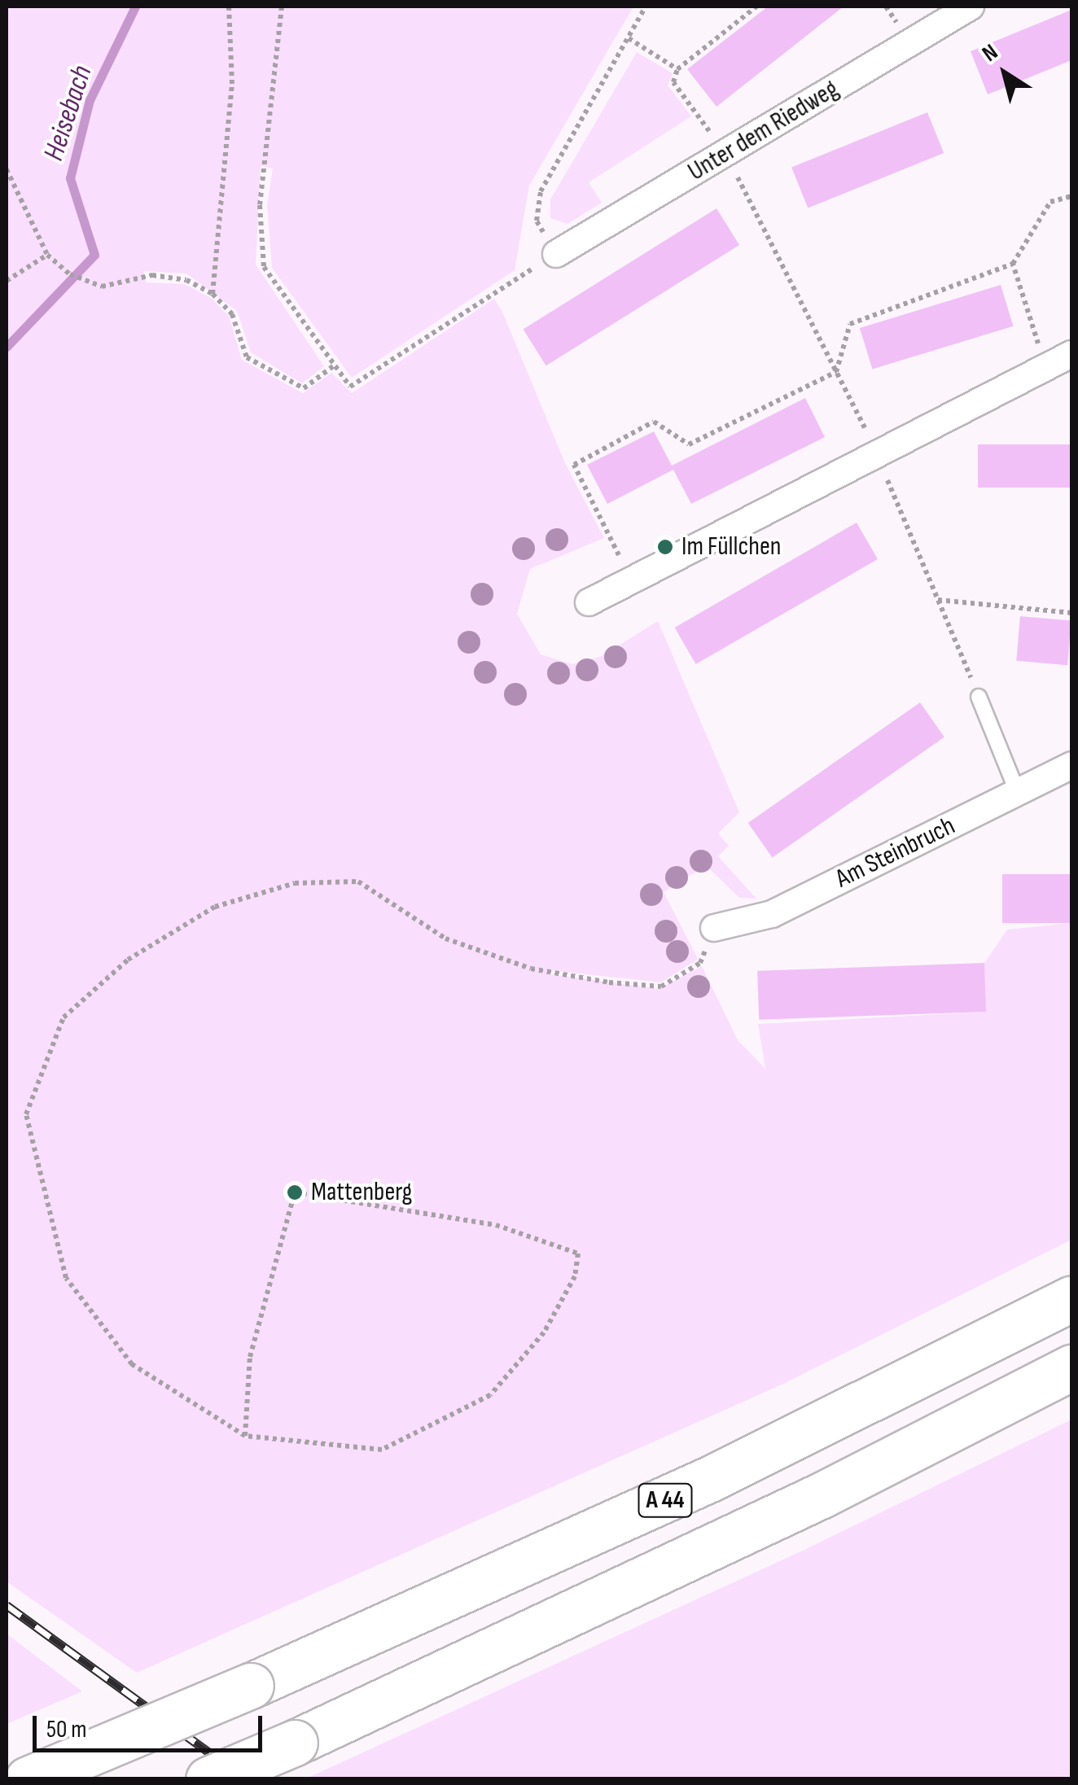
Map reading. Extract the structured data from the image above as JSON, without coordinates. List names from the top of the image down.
{
  "streets": {
    "highway": ["A 44"],
    "street": ["Unter dem Riedweg", "Am Steinbruch"]
  },
  "water": ["Heisebach"],
  "places": ["Im Füllchen", "Mattenberg"],
  "scale_bar": "50 m",
  "north": "top left"
}
